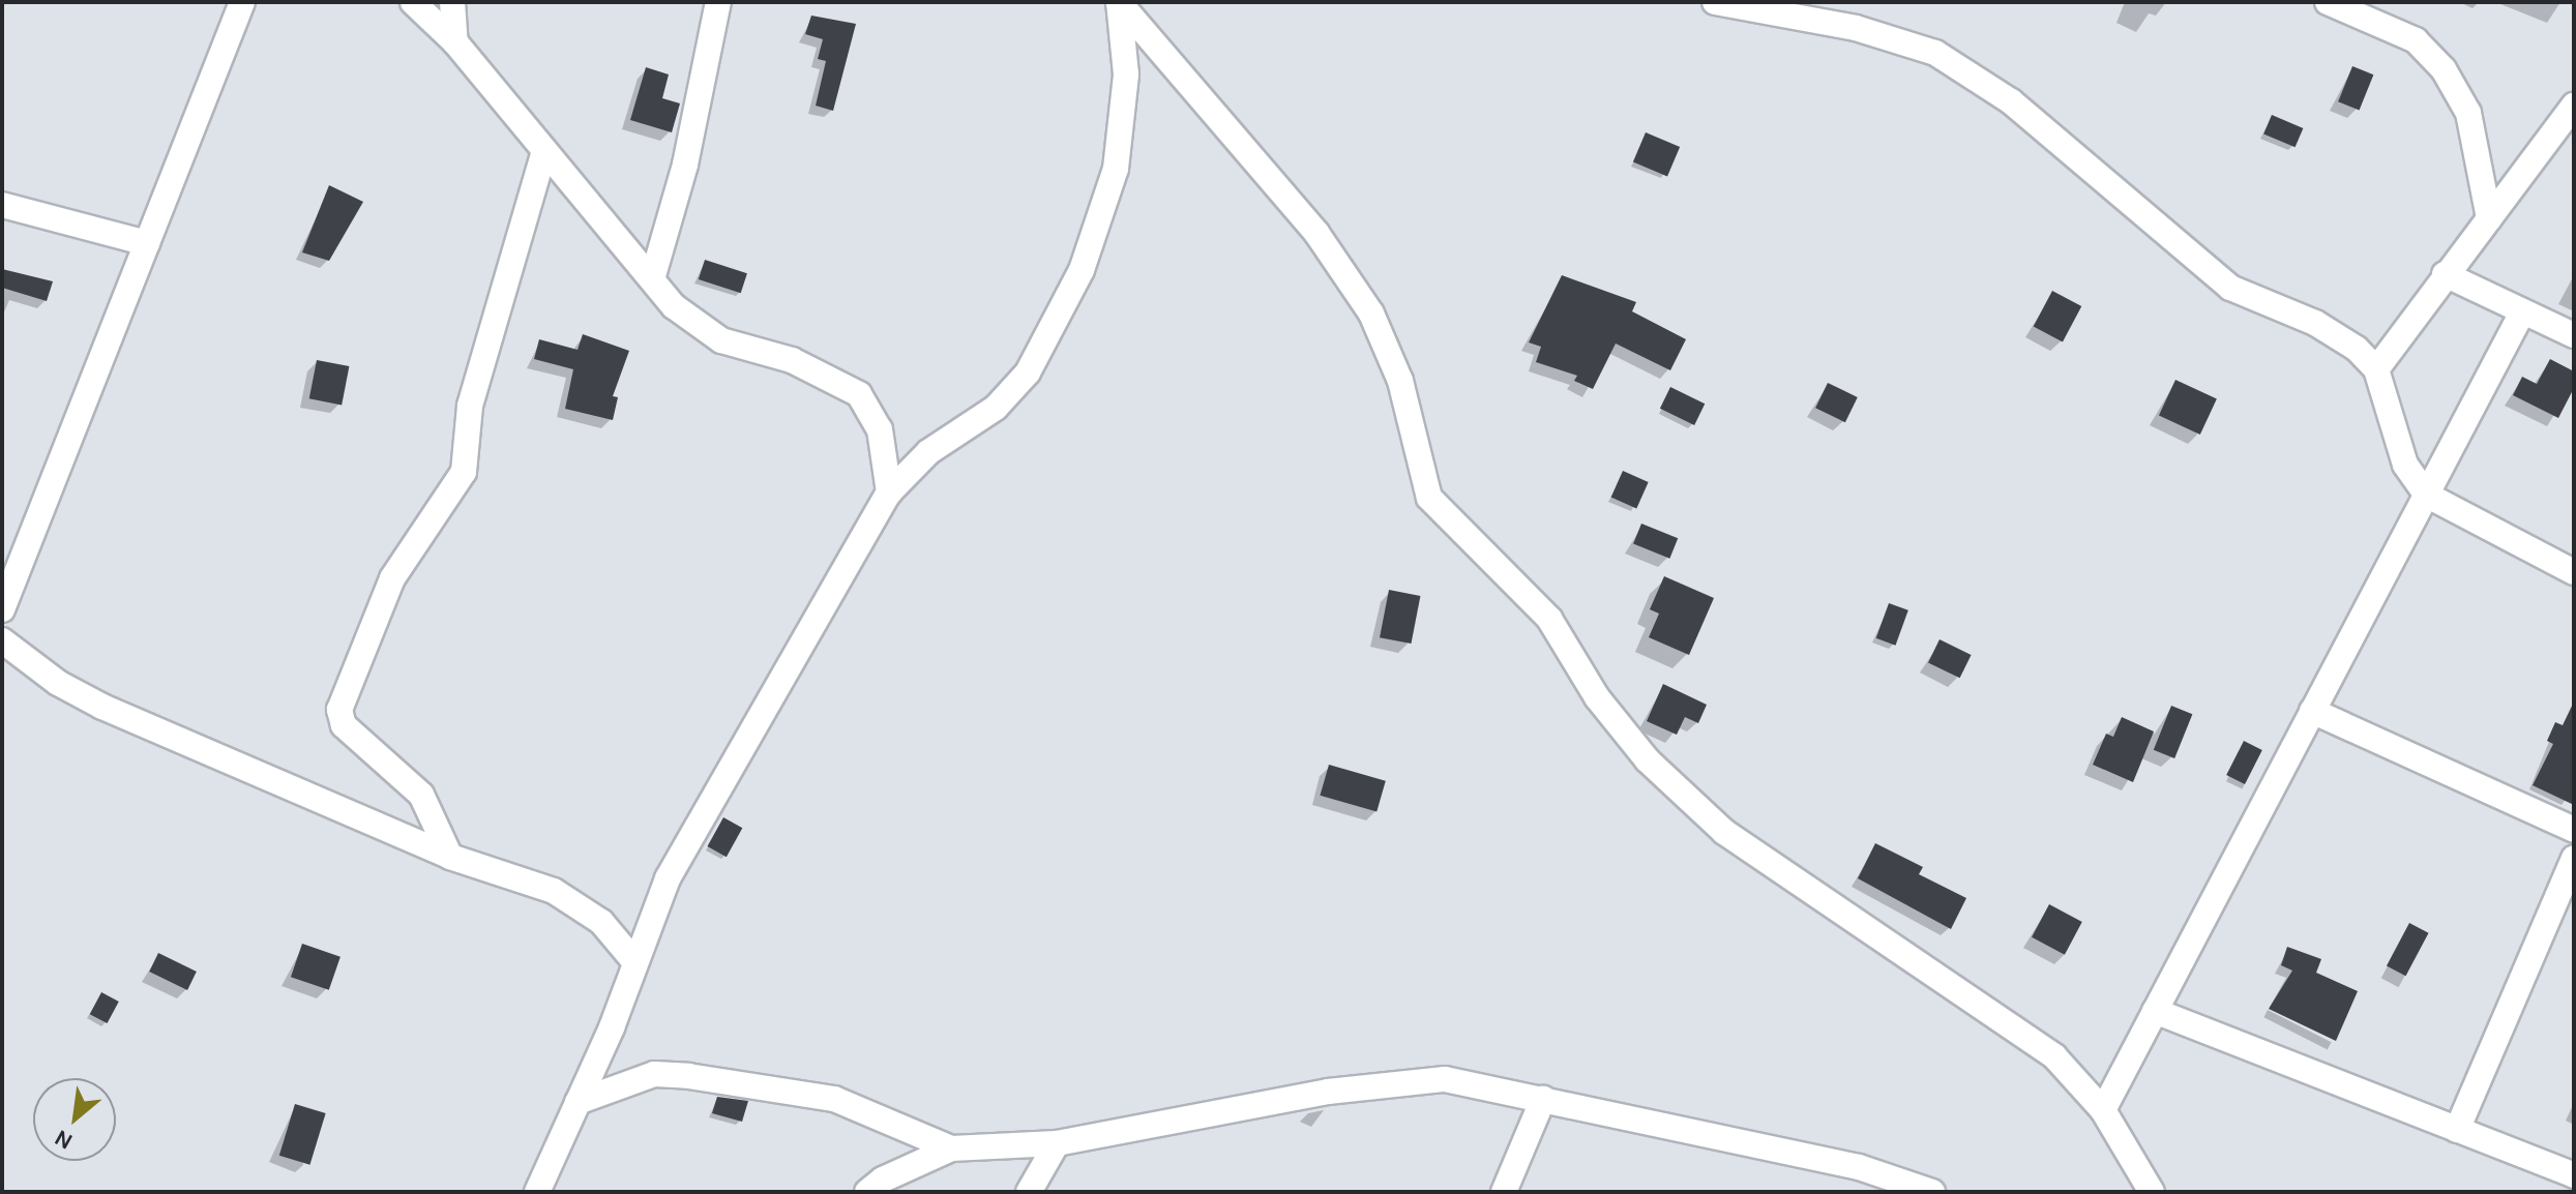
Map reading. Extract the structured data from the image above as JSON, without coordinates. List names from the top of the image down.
{
  "north": "bottom left"
}
